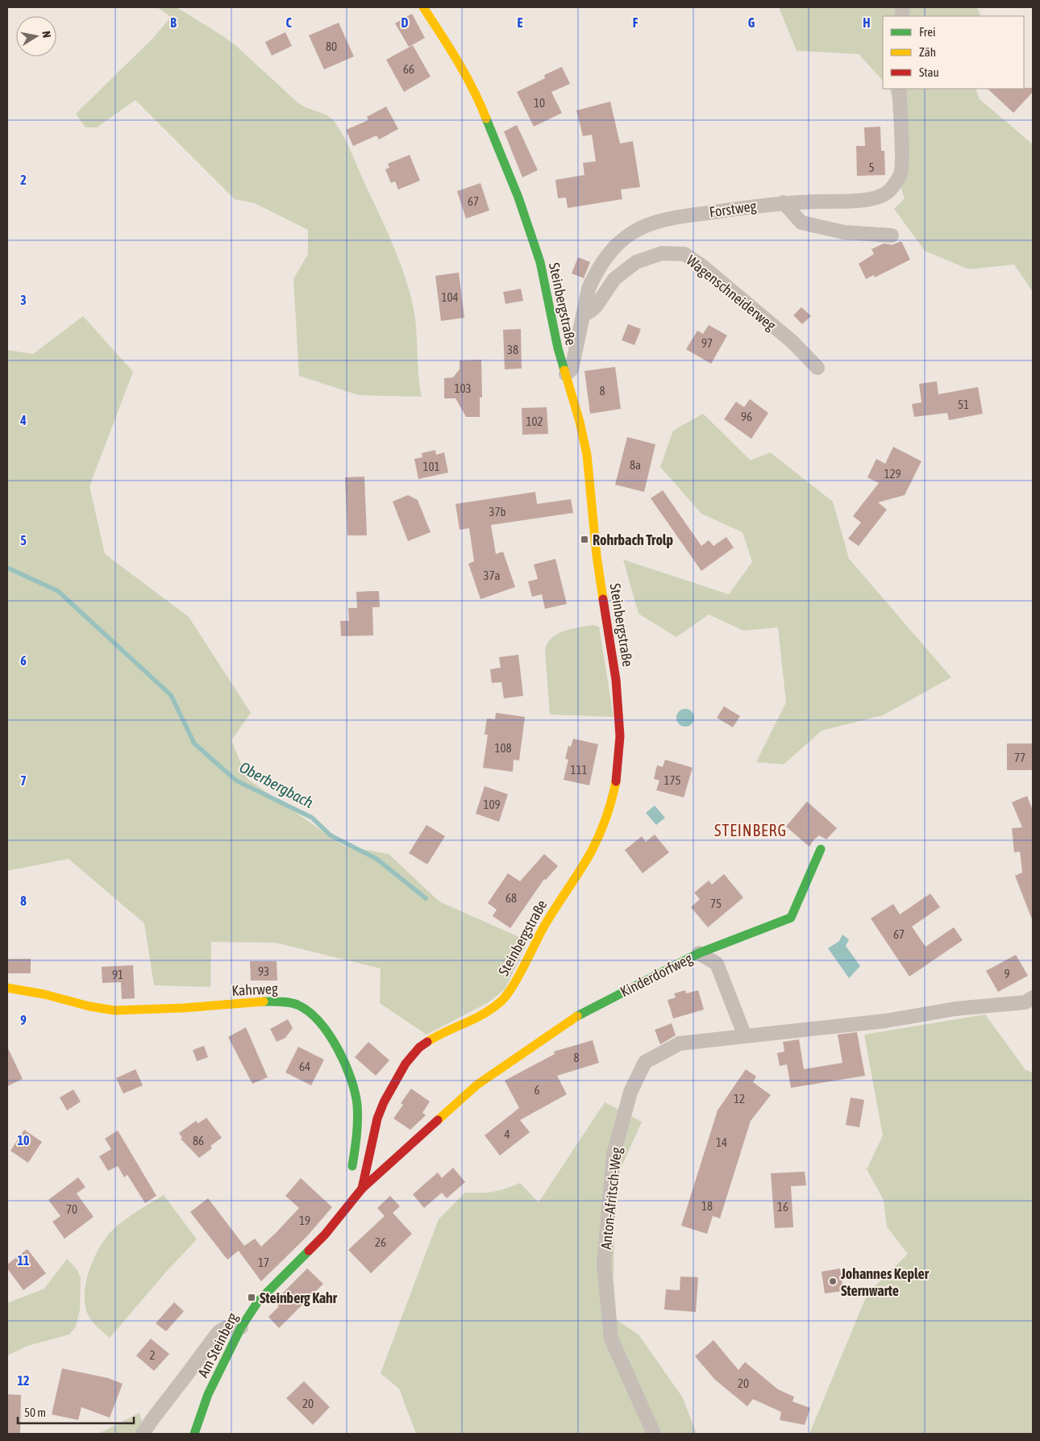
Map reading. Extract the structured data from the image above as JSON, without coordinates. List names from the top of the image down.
{
  "streets": {
    "main road": [
      "Steinbergstraße",
      "Kinderdorfweg",
      "Kahrweg",
      "Am Steinberg"
    ],
    "street": ["Forstweg", "Wagenschneiderweg", "Anton-Afritsch-Weg"]
  },
  "crossings": [
    ["Forstweg", "Wagenschneiderweg"],
    ["Forstweg", "Steinbergstraße"],
    ["Steinbergstraße", "Kinderdorfweg"],
    ["Steinbergstraße", "Kahrweg"],
    ["Steinbergstraße", "Am Steinberg"],
    ["Kinderdorfweg", "Kahrweg"],
    ["Kinderdorfweg", "Anton-Afritsch-Weg"],
    ["Kinderdorfweg", "Am Steinberg"],
    ["Kahrweg", "Am Steinberg"]
  ],
  "districts": ["STEINBERG"],
  "water": ["Oberbergbach"],
  "places": {
    "transit": ["Rohrbach Trolp", "Steinberg Kahr"],
    "other": ["Johannes Kepler Sternwarte"]
  },
  "house_numbers": [
    "80",
    "66",
    "10",
    "5",
    "67",
    "104",
    "97",
    "38",
    "103",
    "8",
    "51",
    "96",
    "102",
    "8a",
    "101",
    "129",
    "37b",
    "37a",
    "108",
    "77",
    "111",
    "175",
    "109",
    "68",
    "75",
    "67",
    "93",
    "9",
    "91",
    "8",
    "64",
    "6",
    "12",
    "4",
    "86",
    "14",
    "18",
    "16",
    "70",
    "19",
    "26",
    "17",
    "2",
    "20",
    "20"
  ],
  "legend": ["Frei", "Zäh", "Stau"],
  "scale_bar": "50 m",
  "north": "right",
  "grid": {
    "columns": [
      "B",
      "C",
      "D",
      "E",
      "F",
      "G",
      "H"
    ],
    "rows": [
      "2",
      "3",
      "4",
      "5",
      "6",
      "7",
      "8",
      "9",
      "10",
      "11",
      "12"
    ]
  }
}
